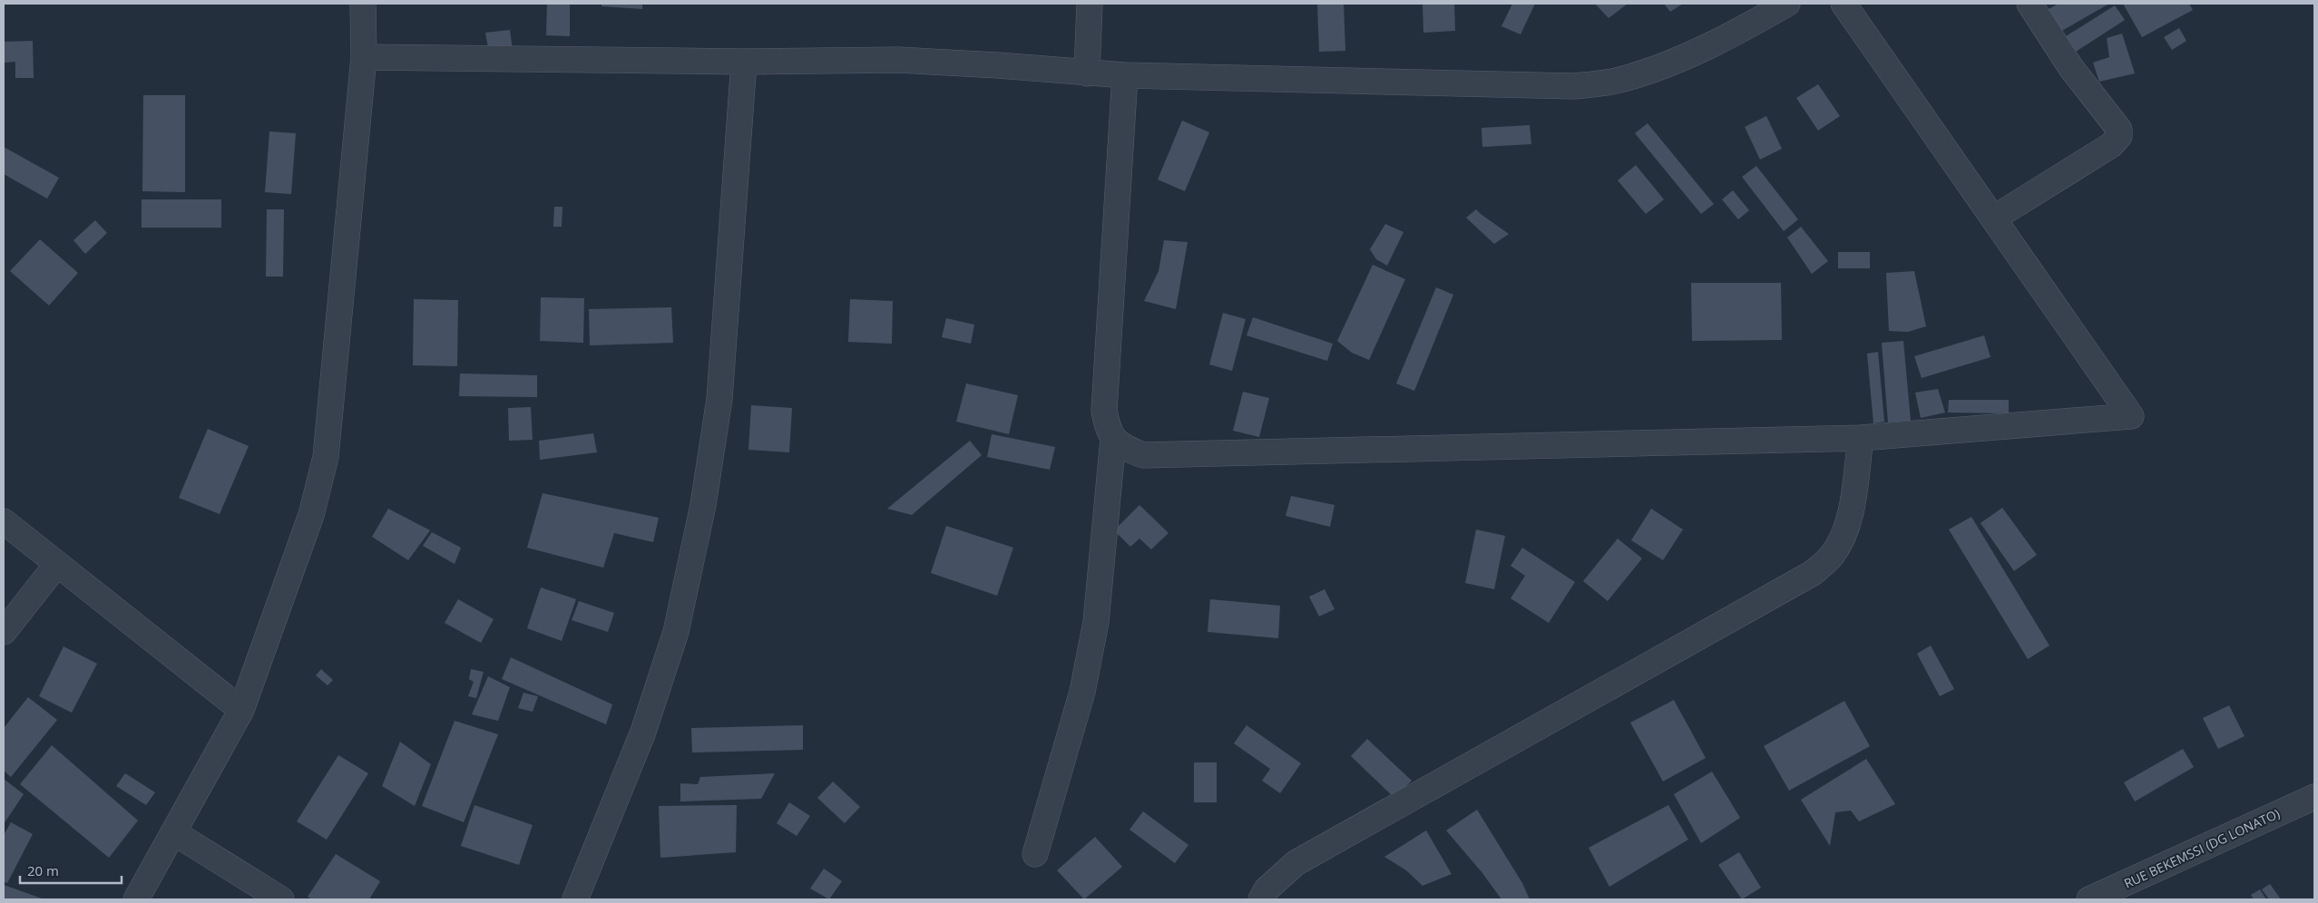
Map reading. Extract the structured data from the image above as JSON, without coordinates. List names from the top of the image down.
{
  "streets": {
    "street": ["RUE BEKEMSSI (DG LONATO)"]
  },
  "scale_bar": "20 m"
}
